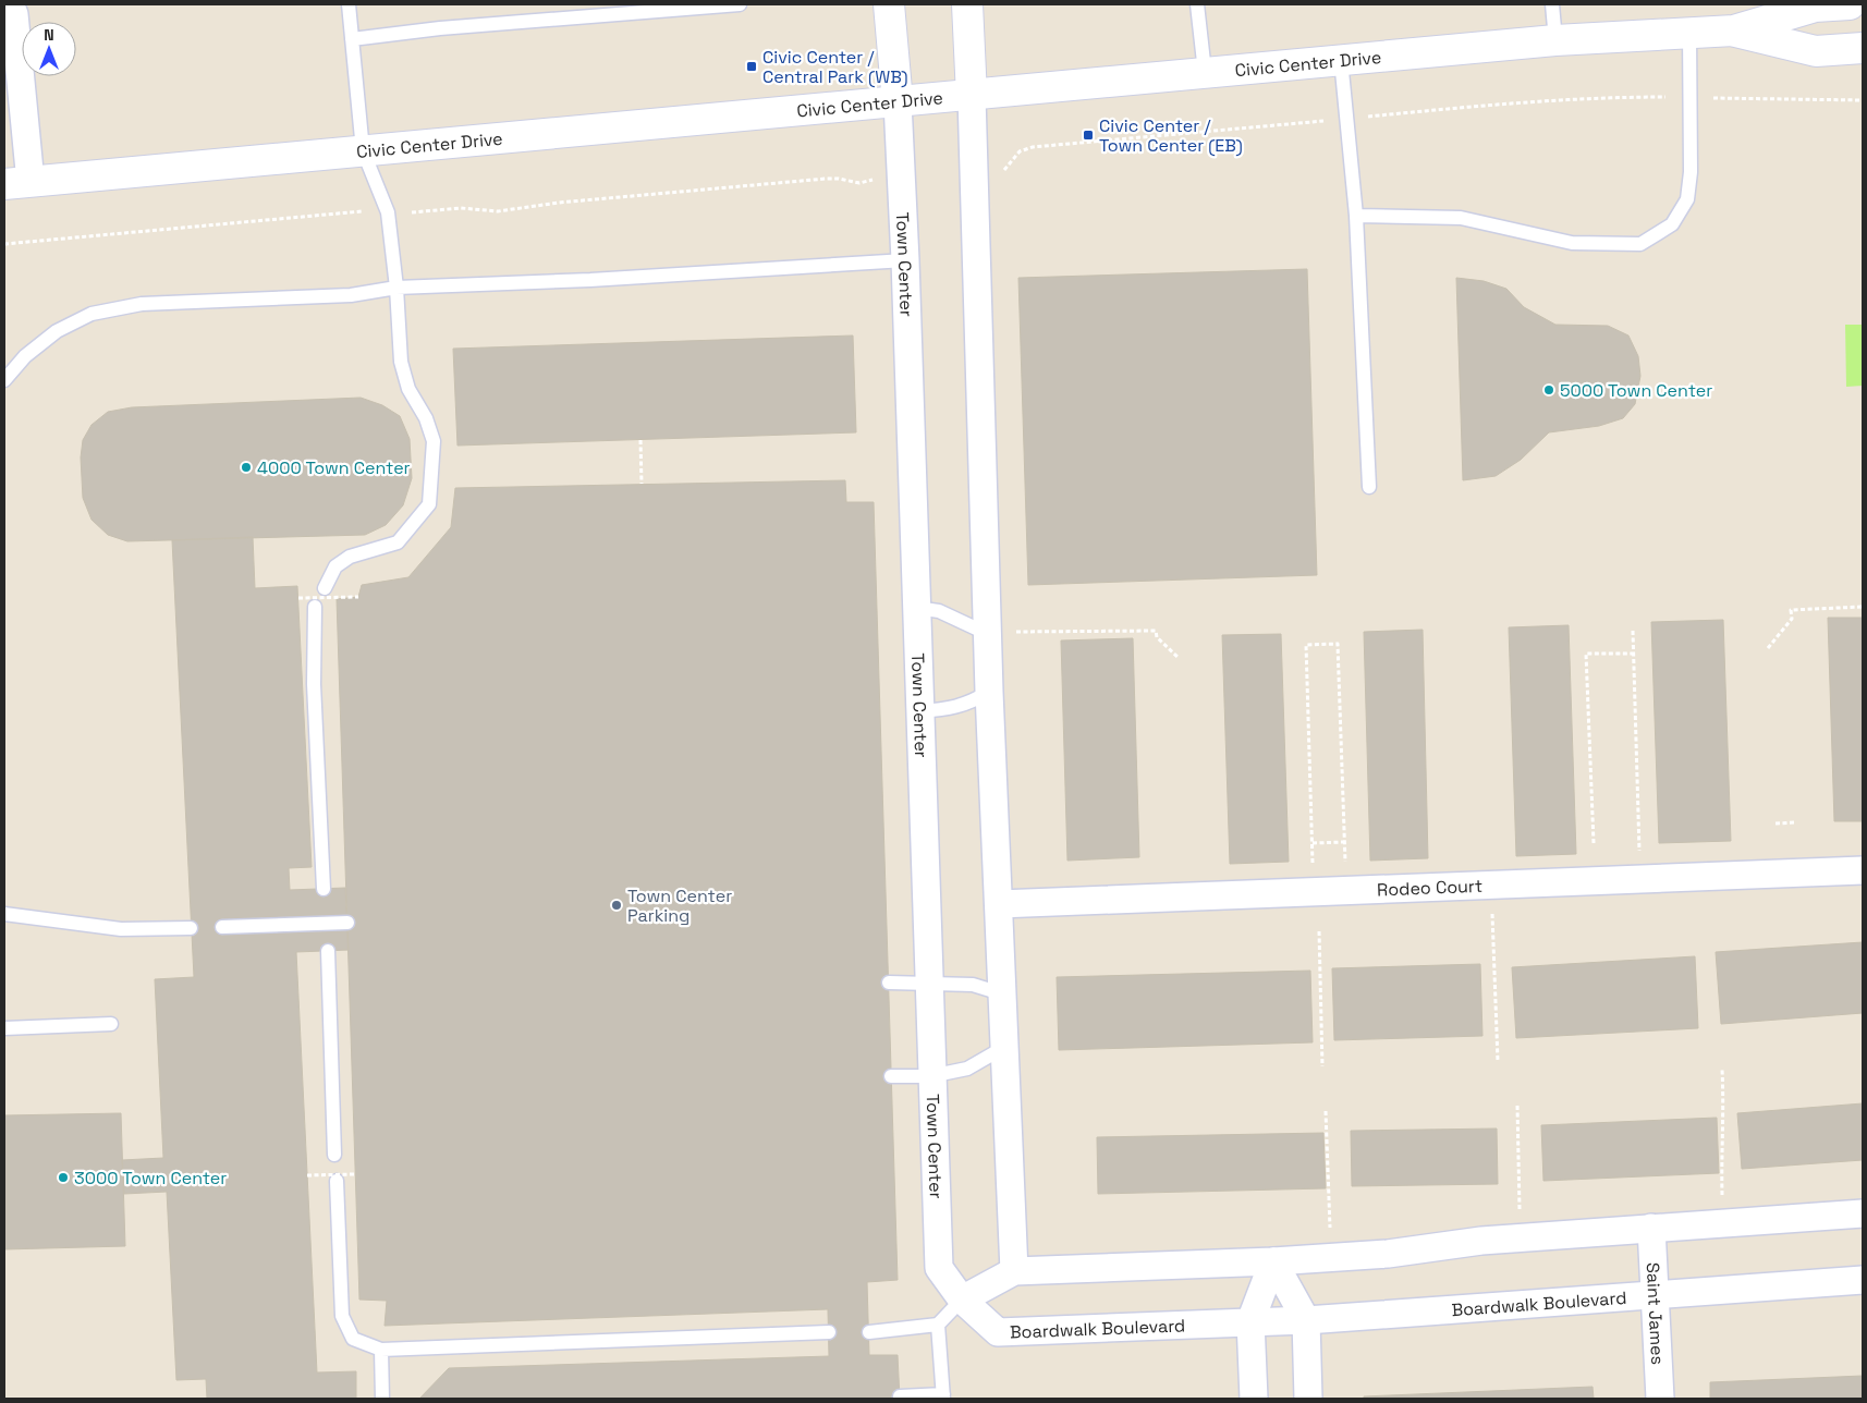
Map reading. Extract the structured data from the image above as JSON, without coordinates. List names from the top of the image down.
{
  "streets": {
    "street": [
      "Civic Center Drive",
      "Town Center",
      "Rodeo Court",
      "Boardwalk Boulevard",
      "Saint James"
    ]
  },
  "crossings": [
    ["Civic Center Drive", "Town Center"],
    ["Town Center", "Boardwalk Boulevard"],
    ["Boardwalk Boulevard", "Saint James"]
  ],
  "places": {
    "transit": ["Civic Center / Central Park (WB)", "Civic Center / Town Center (EB)"],
    "other": [
      "5000 Town Center",
      "4000 Town Center",
      "Town Center Parking",
      "3000 Town Center"
    ]
  },
  "north": "top"
}
